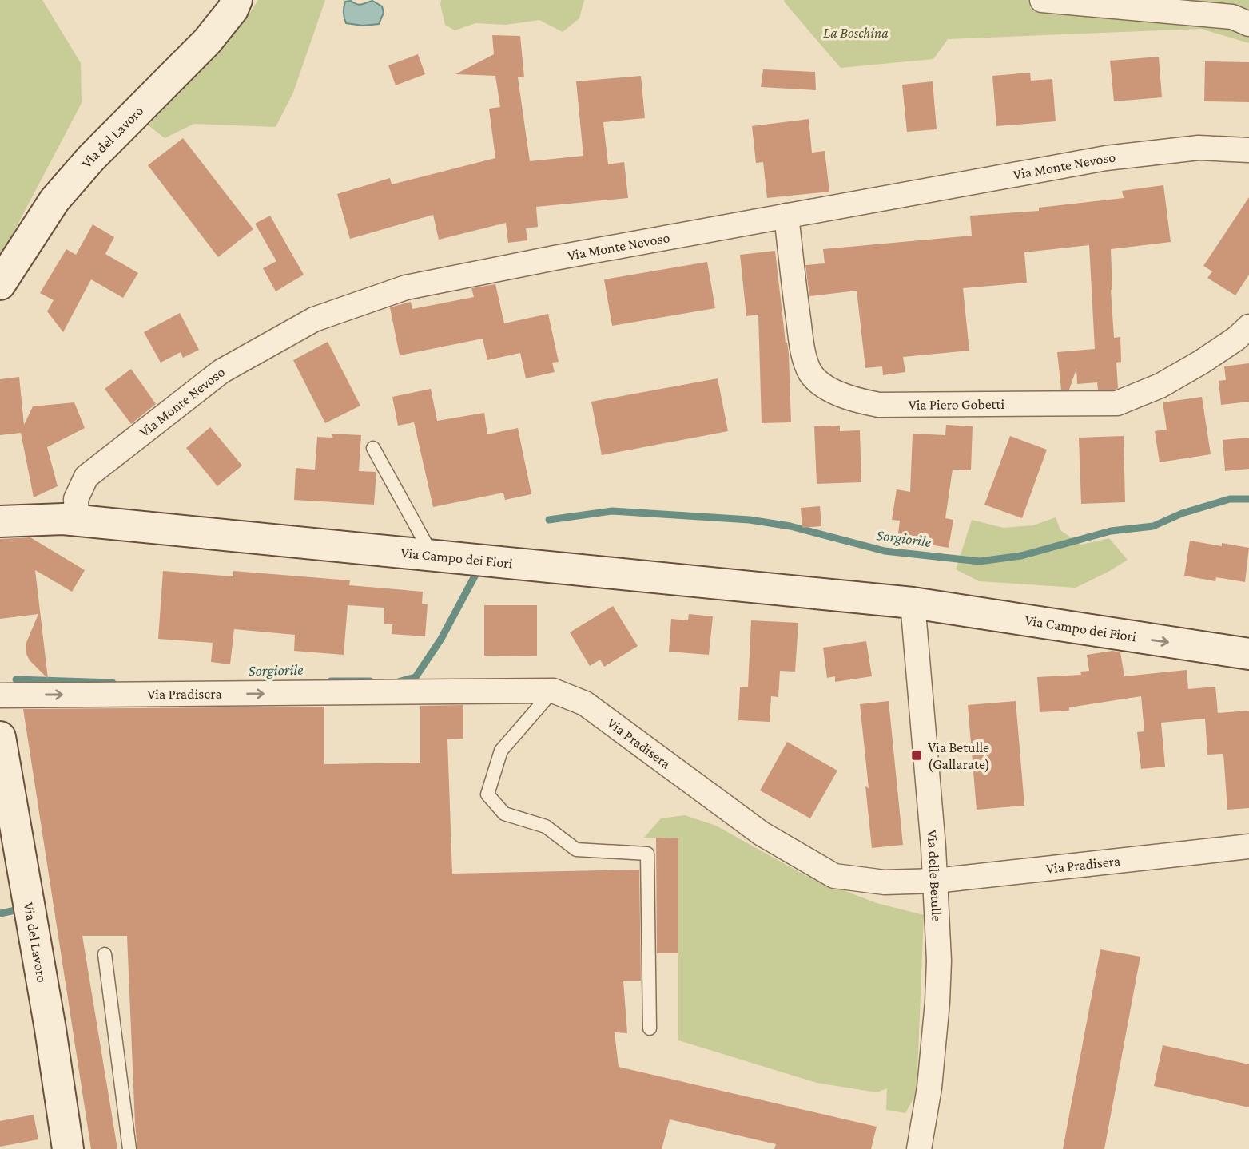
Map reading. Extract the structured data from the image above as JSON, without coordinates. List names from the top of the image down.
{
  "streets": {
    "street": [
      "Via del Lavoro",
      "Via Monte Nevoso",
      "Via Piero Gobetti",
      "Via Campo dei Fiori",
      "Via Pradisera",
      "Via delle Betulle"
    ]
  },
  "crossings": [
    ["Via Monte Nevoso", "Via Piero Gobetti"],
    ["Via Monte Nevoso", "Via Campo dei Fiori"],
    ["Via Campo dei Fiori", "Via delle Betulle"],
    ["Via Pradisera", "Via delle Betulle"]
  ],
  "one_way": ["Via Pradisera"],
  "water": ["Sorgiorile"],
  "parks": ["La Boschina"],
  "places": {
    "transit": ["Via Betulle (Gallarate)"]
  }
}
